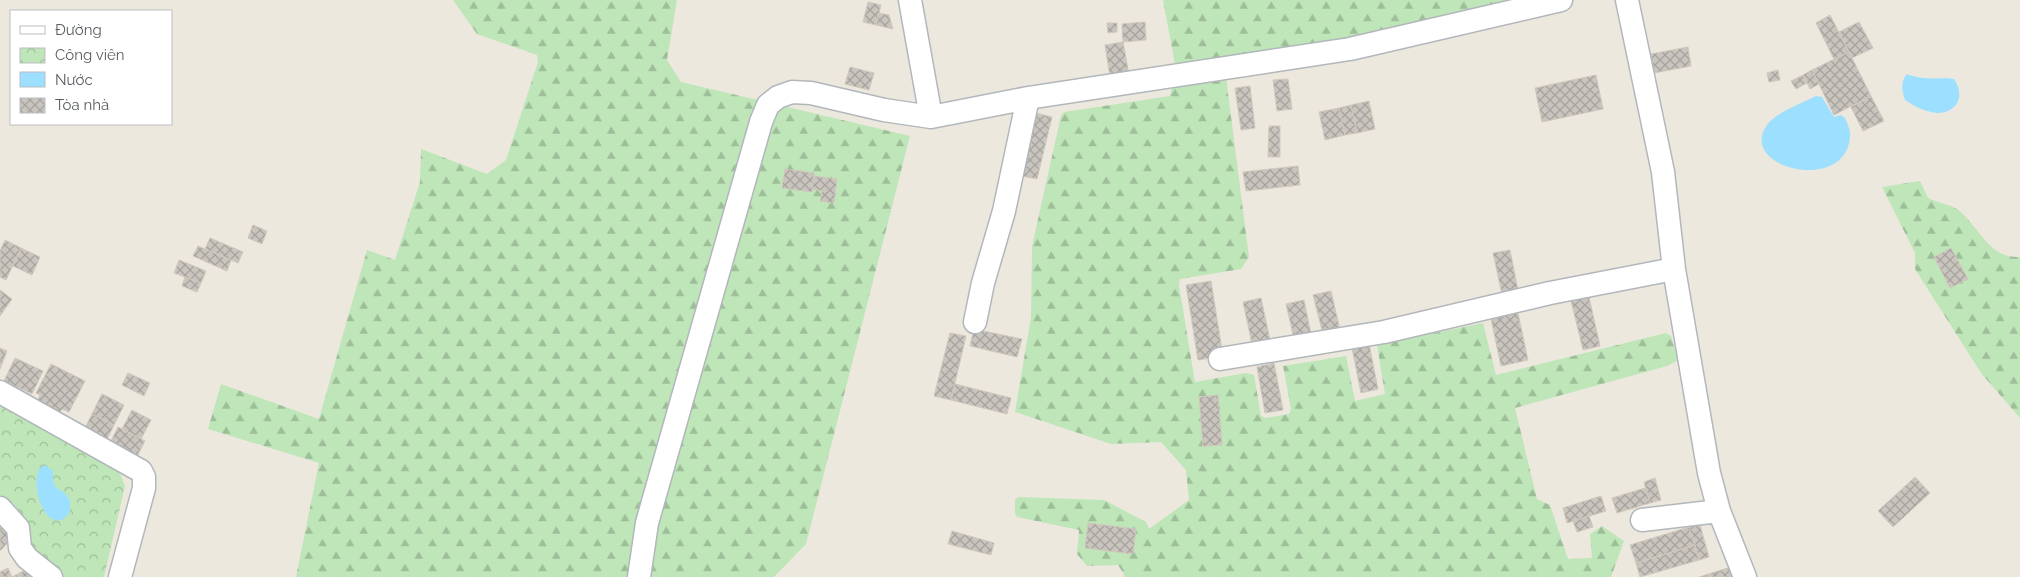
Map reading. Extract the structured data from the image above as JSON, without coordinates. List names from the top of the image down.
{
  "legend": [
    "Đường",
    "Công viên",
    "Nước",
    "Tòa nhà"
  ]
}
